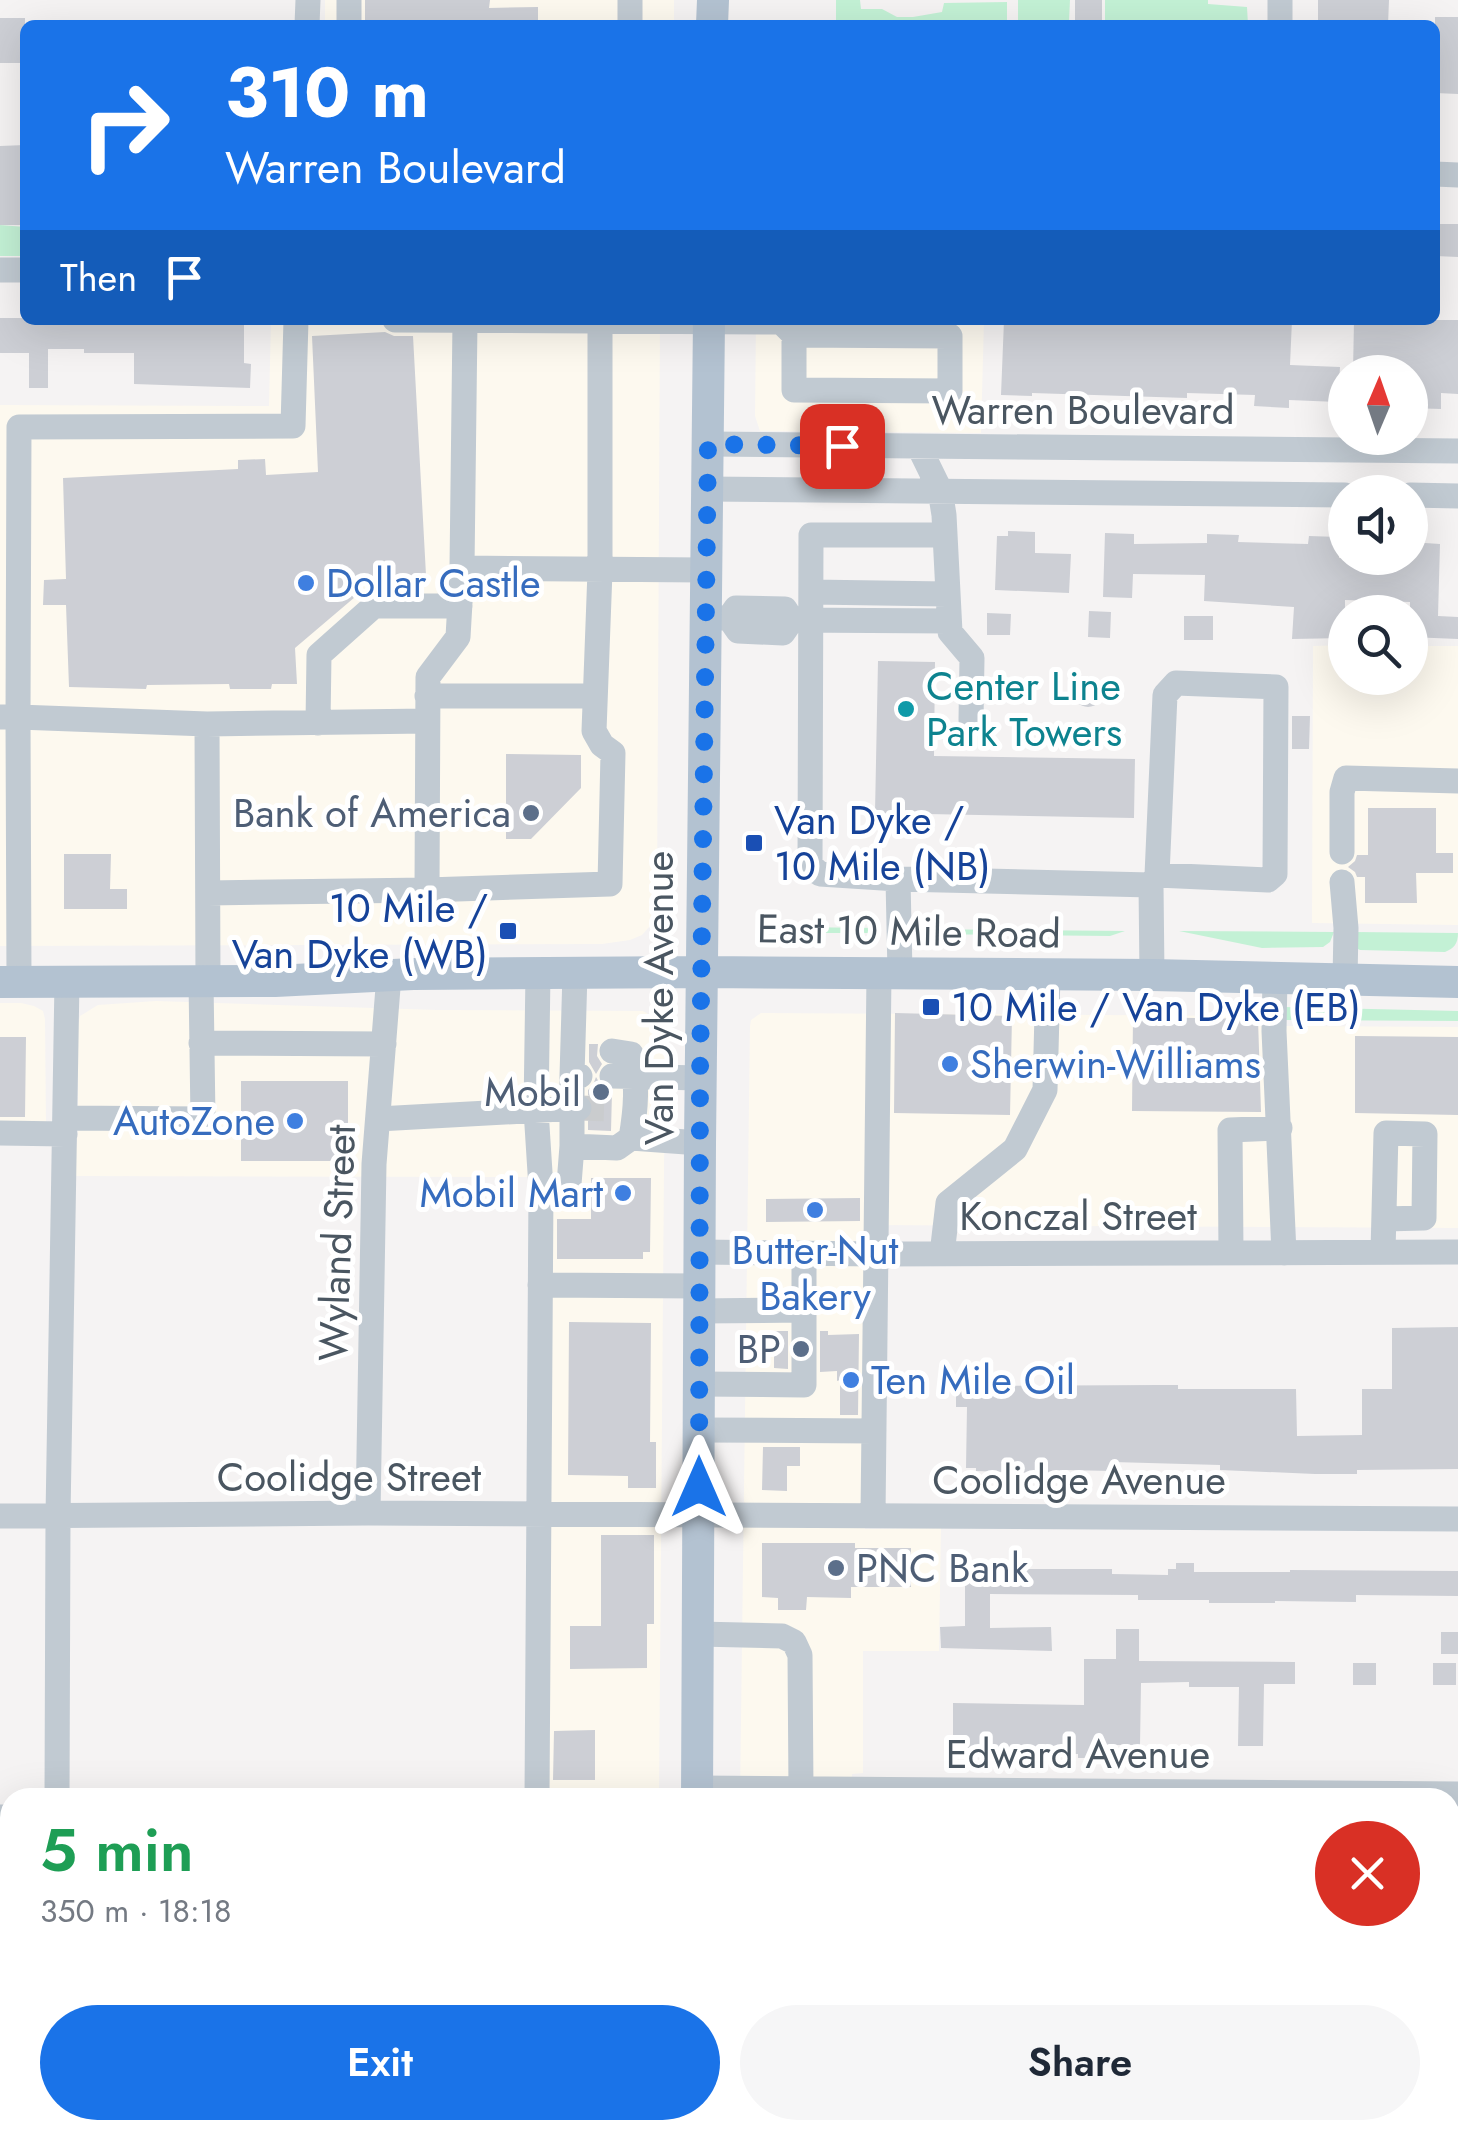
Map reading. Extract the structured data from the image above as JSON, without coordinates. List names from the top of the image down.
{
  "streets": {
    "main road": ["East 10 Mile Road", "Van Dyke Avenue"],
    "street": [
      "Warren Boulevard",
      "Konczal Street",
      "Wyland Street",
      "Coolidge Street",
      "Coolidge Avenue"
    ]
  },
  "crossings": [
    ["Warren Boulevard", "Van Dyke Avenue"],
    ["East 10 Mile Road", "Van Dyke Avenue"],
    ["East 10 Mile Road", "Wyland Street"],
    ["Van Dyke Avenue", "Konczal Street"],
    ["Van Dyke Avenue", "Coolidge Street"],
    ["Van Dyke Avenue", "Coolidge Avenue"],
    ["Wyland Street", "Coolidge Street"],
    ["Coolidge Street", "Coolidge Avenue"]
  ],
  "places": {
    "other": [
      "Dollar Castle",
      "Center Line Park Towers",
      "Bank of America",
      "Sherwin-Williams",
      "Mobil",
      "AutoZone",
      "Mobil Mart",
      "Butter-Nut Bakery",
      "BP",
      "Ten Mile Oil",
      "PNC Bank"
    ],
    "transit": ["Van Dyke / 10 Mile (NB)", "10 Mile / Van Dyke (WB)", "10 Mile / Van Dyke (EB)"]
  },
  "north": "top",
  "page": {
    "turn": ["310 m", "Warren Boulevard"],
    "then": "Then",
    "heading": ["5 min", "350 m · 18:18"],
    "buttons": ["Exit", "Share"]
  }
}
